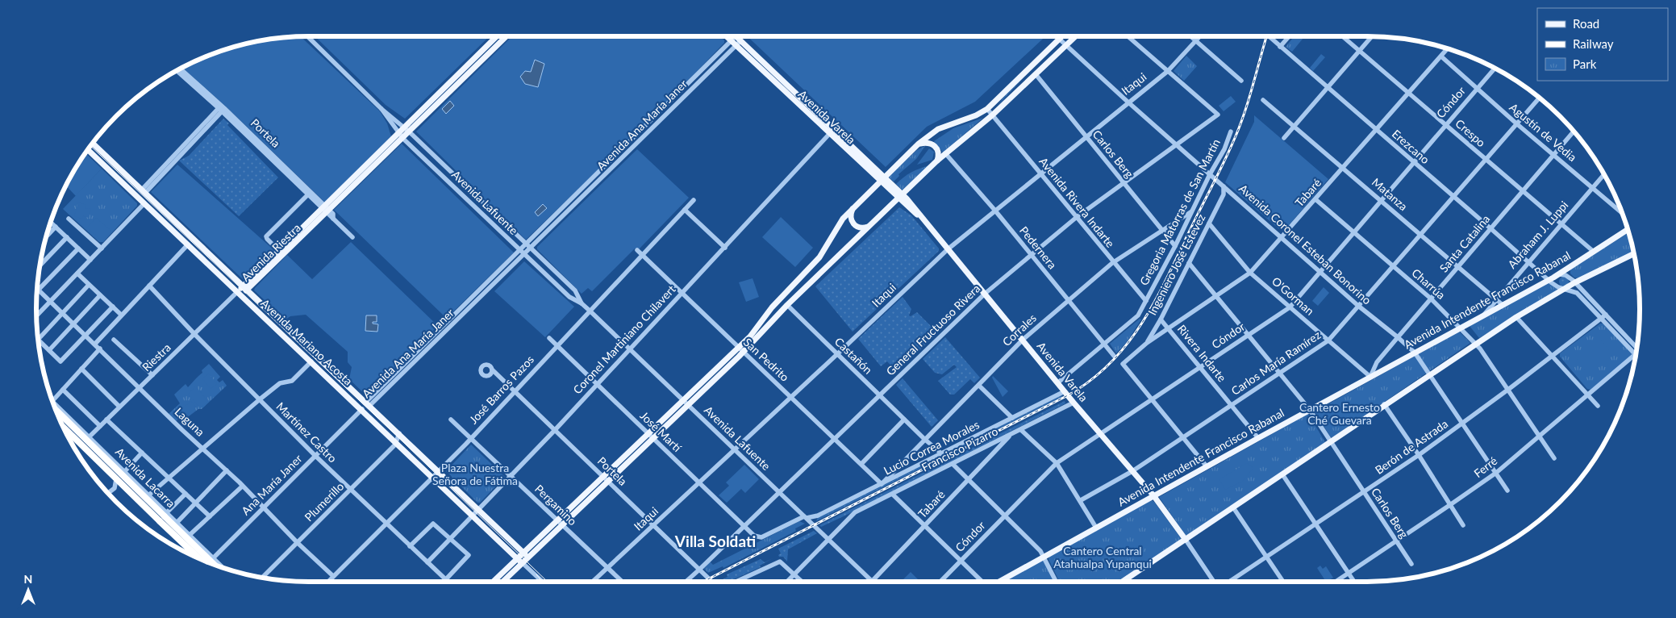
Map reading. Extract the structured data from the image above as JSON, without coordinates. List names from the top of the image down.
{
  "streets": {
    "main road": [
      "Avenida Varela",
      "Avenida Ana María Janer",
      "Avenida Riestra",
      "Avenida Intendente Francisco Rabanal",
      "Avenida Mariano Acosta"
    ],
    "street": [
      "Itaqui",
      "Cóndor",
      "Agustín de Vedia",
      "Portela",
      "Crespo",
      "Erezcano",
      "Carlos Berg",
      "Tabaré",
      "Matanza",
      "Avenida Lafuente",
      "Avenida Rivera Indarte",
      "Gregoria Matorras de San Martín",
      "Abraham J. Luppi",
      "Santa Catalina",
      "Avenida Coronel Esteban Bonorino",
      "Pedernera",
      "Ingeniero José Estevez",
      "Charrúa",
      "O'Gorman",
      "General Fructuoso Rivera",
      "Corrales",
      "Coronel Martiniano Chilavert",
      "Rivera Indarte",
      "Castañón",
      "Riestra",
      "San Pedrito",
      "Carlos María Ramírez",
      "José Barros Pazos",
      "Laguna",
      "José Martí",
      "Martínez Castro",
      "Berón de Astrada",
      "Lucio Correa Morales",
      "Francisco Pizarro",
      "Ferré",
      "Avenida Lacarra",
      "Ana María Janer",
      "Plumerillo",
      "Pergamino"
    ]
  },
  "crossings": [
    ["Itaqui", "Avenida Varela"],
    ["Itaqui", "Portela"],
    ["Itaqui", "Carlos Berg"],
    ["Itaqui", "Avenida Lafuente"],
    ["Itaqui", "Avenida Rivera Indarte"],
    ["Itaqui", "Avenida Coronel Esteban Bonorino"],
    ["Itaqui", "Pedernera"],
    ["Itaqui", "General Fructuoso Rivera"],
    ["Itaqui", "Castañón"],
    ["Itaqui", "San Pedrito"],
    ["Itaqui", "José Martí"],
    ["Itaqui", "Pergamino"],
    ["Cóndor", "Avenida Varela"],
    ["Cóndor", "Agustín de Vedia"],
    ["Cóndor", "Crespo"],
    ["Cóndor", "Erezcano"],
    ["Cóndor", "Carlos Berg"],
    ["Cóndor", "Tabaré"],
    ["Cóndor", "Matanza"],
    ["Cóndor", "Avenida Coronel Esteban Bonorino"],
    ["Cóndor", "Charrúa"],
    ["Cóndor", "O'Gorman"],
    ["Cóndor", "Rivera Indarte"],
    ["Avenida Varela", "Avenida Ana María Janer"],
    ["Avenida Varela", "Gregoria Matorras de San Martín"],
    ["Avenida Varela", "Avenida Intendente Francisco Rabanal"],
    ["Avenida Varela", "General Fructuoso Rivera"],
    ["Avenida Varela", "Corrales"],
    ["Avenida Varela", "Coronel Martiniano Chilavert"],
    ["Avenida Varela", "Carlos María Ramírez"],
    ["Avenida Varela", "Lucio Correa Morales"],
    ["Avenida Varela", "Francisco Pizarro"],
    ["Avenida Ana María Janer", "Avenida Lafuente"],
    ["Avenida Ana María Janer", "Avenida Mariano Acosta"],
    ["Avenida Ana María Janer", "Ana María Janer"],
    ["Agustín de Vedia", "Tabaré"],
    ["Agustín de Vedia", "Abraham J. Luppi"],
    ["Agustín de Vedia", "Santa Catalina"],
    ["Agustín de Vedia", "Carlos María Ramírez"],
    ["Portela", "Avenida Riestra"],
    ["Portela", "General Fructuoso Rivera"],
    ["Portela", "Coronel Martiniano Chilavert"],
    ["Portela", "José Barros Pazos"],
    ["Crespo", "Tabaré"],
    ["Crespo", "Abraham J. Luppi"],
    ["Crespo", "Santa Catalina"],
    ["Crespo", "Avenida Intendente Francisco Rabanal"],
    ["Crespo", "Carlos María Ramírez"],
    ["Erezcano", "Tabaré"],
    ["Erezcano", "Abraham J. Luppi"],
    ["Erezcano", "Santa Catalina"],
    ["Erezcano", "Avenida Intendente Francisco Rabanal"],
    ["Erezcano", "Carlos María Ramírez"],
    ["Erezcano", "Berón de Astrada"],
    ["Carlos Berg", "Tabaré"],
    ["Carlos Berg", "Gregoria Matorras de San Martín"],
    ["Carlos Berg", "Ingeniero José Estevez"],
    ["Carlos Berg", "Avenida Intendente Francisco Rabanal"],
    ["Carlos Berg", "General Fructuoso Rivera"],
    ["Carlos Berg", "Corrales"],
    ["Carlos Berg", "Carlos María Ramírez"],
    ["Carlos Berg", "Berón de Astrada"],
    ["Carlos Berg", "Ferré"],
    ["Tabaré", "Matanza"],
    ["Tabaré", "Avenida Lafuente"],
    ["Tabaré", "Avenida Coronel Esteban Bonorino"],
    ["Tabaré", "Ingeniero José Estevez"],
    ["Tabaré", "Charrúa"],
    ["Tabaré", "O'Gorman"],
    ["Tabaré", "Rivera Indarte"],
    ["Tabaré", "Francisco Pizarro"],
    ["Matanza", "Abraham J. Luppi"],
    ["Matanza", "Santa Catalina"],
    ["Matanza", "Avenida Intendente Francisco Rabanal"],
    ["Matanza", "Carlos María Ramírez"],
    ["Avenida Lafuente", "Avenida Riestra"],
    ["Avenida Lafuente", "General Fructuoso Rivera"],
    ["Avenida Lafuente", "Coronel Martiniano Chilavert"],
    ["Avenida Lafuente", "José Barros Pazos"],
    ["Avenida Lafuente", "Lucio Correa Morales"],
    ["Avenida Lafuente", "Francisco Pizarro"],
    ["Avenida Rivera Indarte", "Gregoria Matorras de San Martín"],
    ["Avenida Rivera Indarte", "General Fructuoso Rivera"],
    ["Avenida Rivera Indarte", "Corrales"],
    ["Gregoria Matorras de San Martín", "Avenida Coronel Esteban Bonorino"],
    ["Gregoria Matorras de San Martín", "Pedernera"],
    ["Gregoria Matorras de San Martín", "Corrales"],
    ["Abraham J. Luppi", "Avenida Intendente Francisco Rabanal"],
    ["Santa Catalina", "Avenida Coronel Esteban Bonorino"],
    ["Santa Catalina", "Charrúa"],
    ["Santa Catalina", "O'Gorman"],
    ["Santa Catalina", "Avenida Intendente Francisco Rabanal"],
    ["Avenida Coronel Esteban Bonorino", "Avenida Intendente Francisco Rabanal"],
    ["Avenida Coronel Esteban Bonorino", "General Fructuoso Rivera"],
    ["Avenida Coronel Esteban Bonorino", "Carlos María Ramírez"],
    ["Avenida Coronel Esteban Bonorino", "Berón de Astrada"],
    ["Avenida Coronel Esteban Bonorino", "Ferré"],
    ["Pedernera", "General Fructuoso Rivera"],
    ["Pedernera", "Corrales"],
    ["Avenida Riestra", "Avenida Mariano Acosta"],
    ["Avenida Riestra", "Riestra"],
    ["Ingeniero José Estevez", "O'Gorman"],
    ["Ingeniero José Estevez", "Rivera Indarte"],
    ["Charrúa", "Avenida Intendente Francisco Rabanal"],
    ["Charrúa", "Carlos María Ramírez"],
    ["Charrúa", "Berón de Astrada"],
    ["Charrúa", "Ferré"],
    ["O'Gorman", "Avenida Intendente Francisco Rabanal"],
    ["O'Gorman", "Carlos María Ramírez"],
    ["Avenida Intendente Francisco Rabanal", "Rivera Indarte"],
    ["General Fructuoso Rivera", "Castañón"],
    ["General Fructuoso Rivera", "San Pedrito"],
    ["General Fructuoso Rivera", "José Martí"],
    ["Corrales", "Castañón"],
    ["Corrales", "San Pedrito"],
    ["Corrales", "Lucio Correa Morales"],
    ["Coronel Martiniano Chilavert", "Avenida Mariano Acosta"],
    ["Coronel Martiniano Chilavert", "San Pedrito"],
    ["Coronel Martiniano Chilavert", "José Martí"],
    ["Coronel Martiniano Chilavert", "Martínez Castro"],
    ["Coronel Martiniano Chilavert", "Pergamino"],
    ["Avenida Mariano Acosta", "Riestra"],
    ["Avenida Mariano Acosta", "José Barros Pazos"],
    ["Avenida Mariano Acosta", "Ana María Janer"],
    ["Avenida Mariano Acosta", "Plumerillo"],
    ["Rivera Indarte", "Carlos María Ramírez"],
    ["Castañón", "Lucio Correa Morales"],
    ["Riestra", "Laguna"],
    ["Riestra", "Martínez Castro"],
    ["Riestra", "Avenida Lacarra"],
    ["San Pedrito", "José Barros Pazos"],
    ["San Pedrito", "Lucio Correa Morales"],
    ["José Barros Pazos", "Laguna"],
    ["José Barros Pazos", "José Martí"],
    ["José Barros Pazos", "Martínez Castro"],
    ["José Barros Pazos", "Pergamino"],
    ["Laguna", "Ana María Janer"],
    ["Laguna", "Plumerillo"],
    ["José Martí", "Lucio Correa Morales"],
    ["Martínez Castro", "Ana María Janer"],
    ["Martínez Castro", "Plumerillo"],
    ["Avenida Lacarra", "Ana María Janer"]
  ],
  "districts": ["Villa Soldati"],
  "parks": ["Cantero Ernesto Ché Guevara", "Plaza Nuestra Señora de Fátima", "Cantero Central Atahualpa Yupanqui"],
  "legend": ["Road", "Railway", "Park"],
  "north": "top"
}
